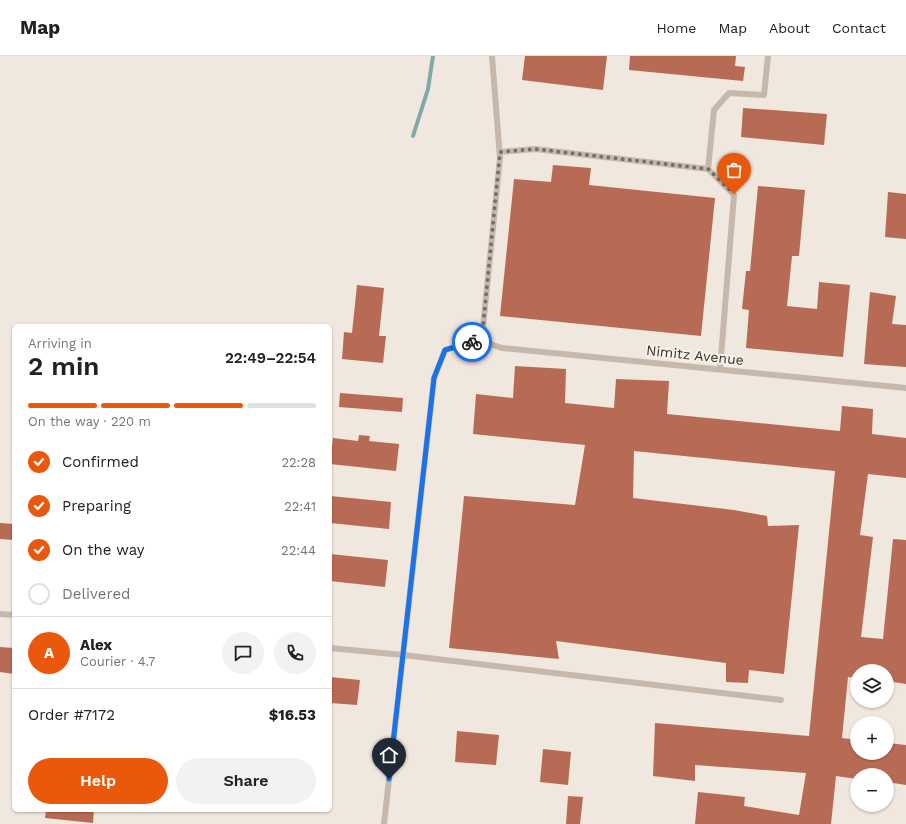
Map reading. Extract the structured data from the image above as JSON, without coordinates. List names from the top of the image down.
{
  "streets": {
    "lane": ["Nimitz Avenue"]
  },
  "page": {
    "header": "Map",
    "nav": [
      "Home",
      "Map",
      "About",
      "Contact"
    ],
    "heading": ["2 min", "Arriving in", "22:49–22:54"],
    "panel": [
      "Alex",
      "Courier · 4.7",
      "Order #7172",
      "$16.53"
    ],
    "bar": "On the way · 220 m",
    "list": [
      ["Confirmed", "22:28"],
      ["Preparing", "22:41"],
      ["On the way", "22:44"],
      "Delivered"
    ],
    "round": "A",
    "map_buttons": ["+", "−"],
    "buttons": ["Help", "Share"]
  }
}
